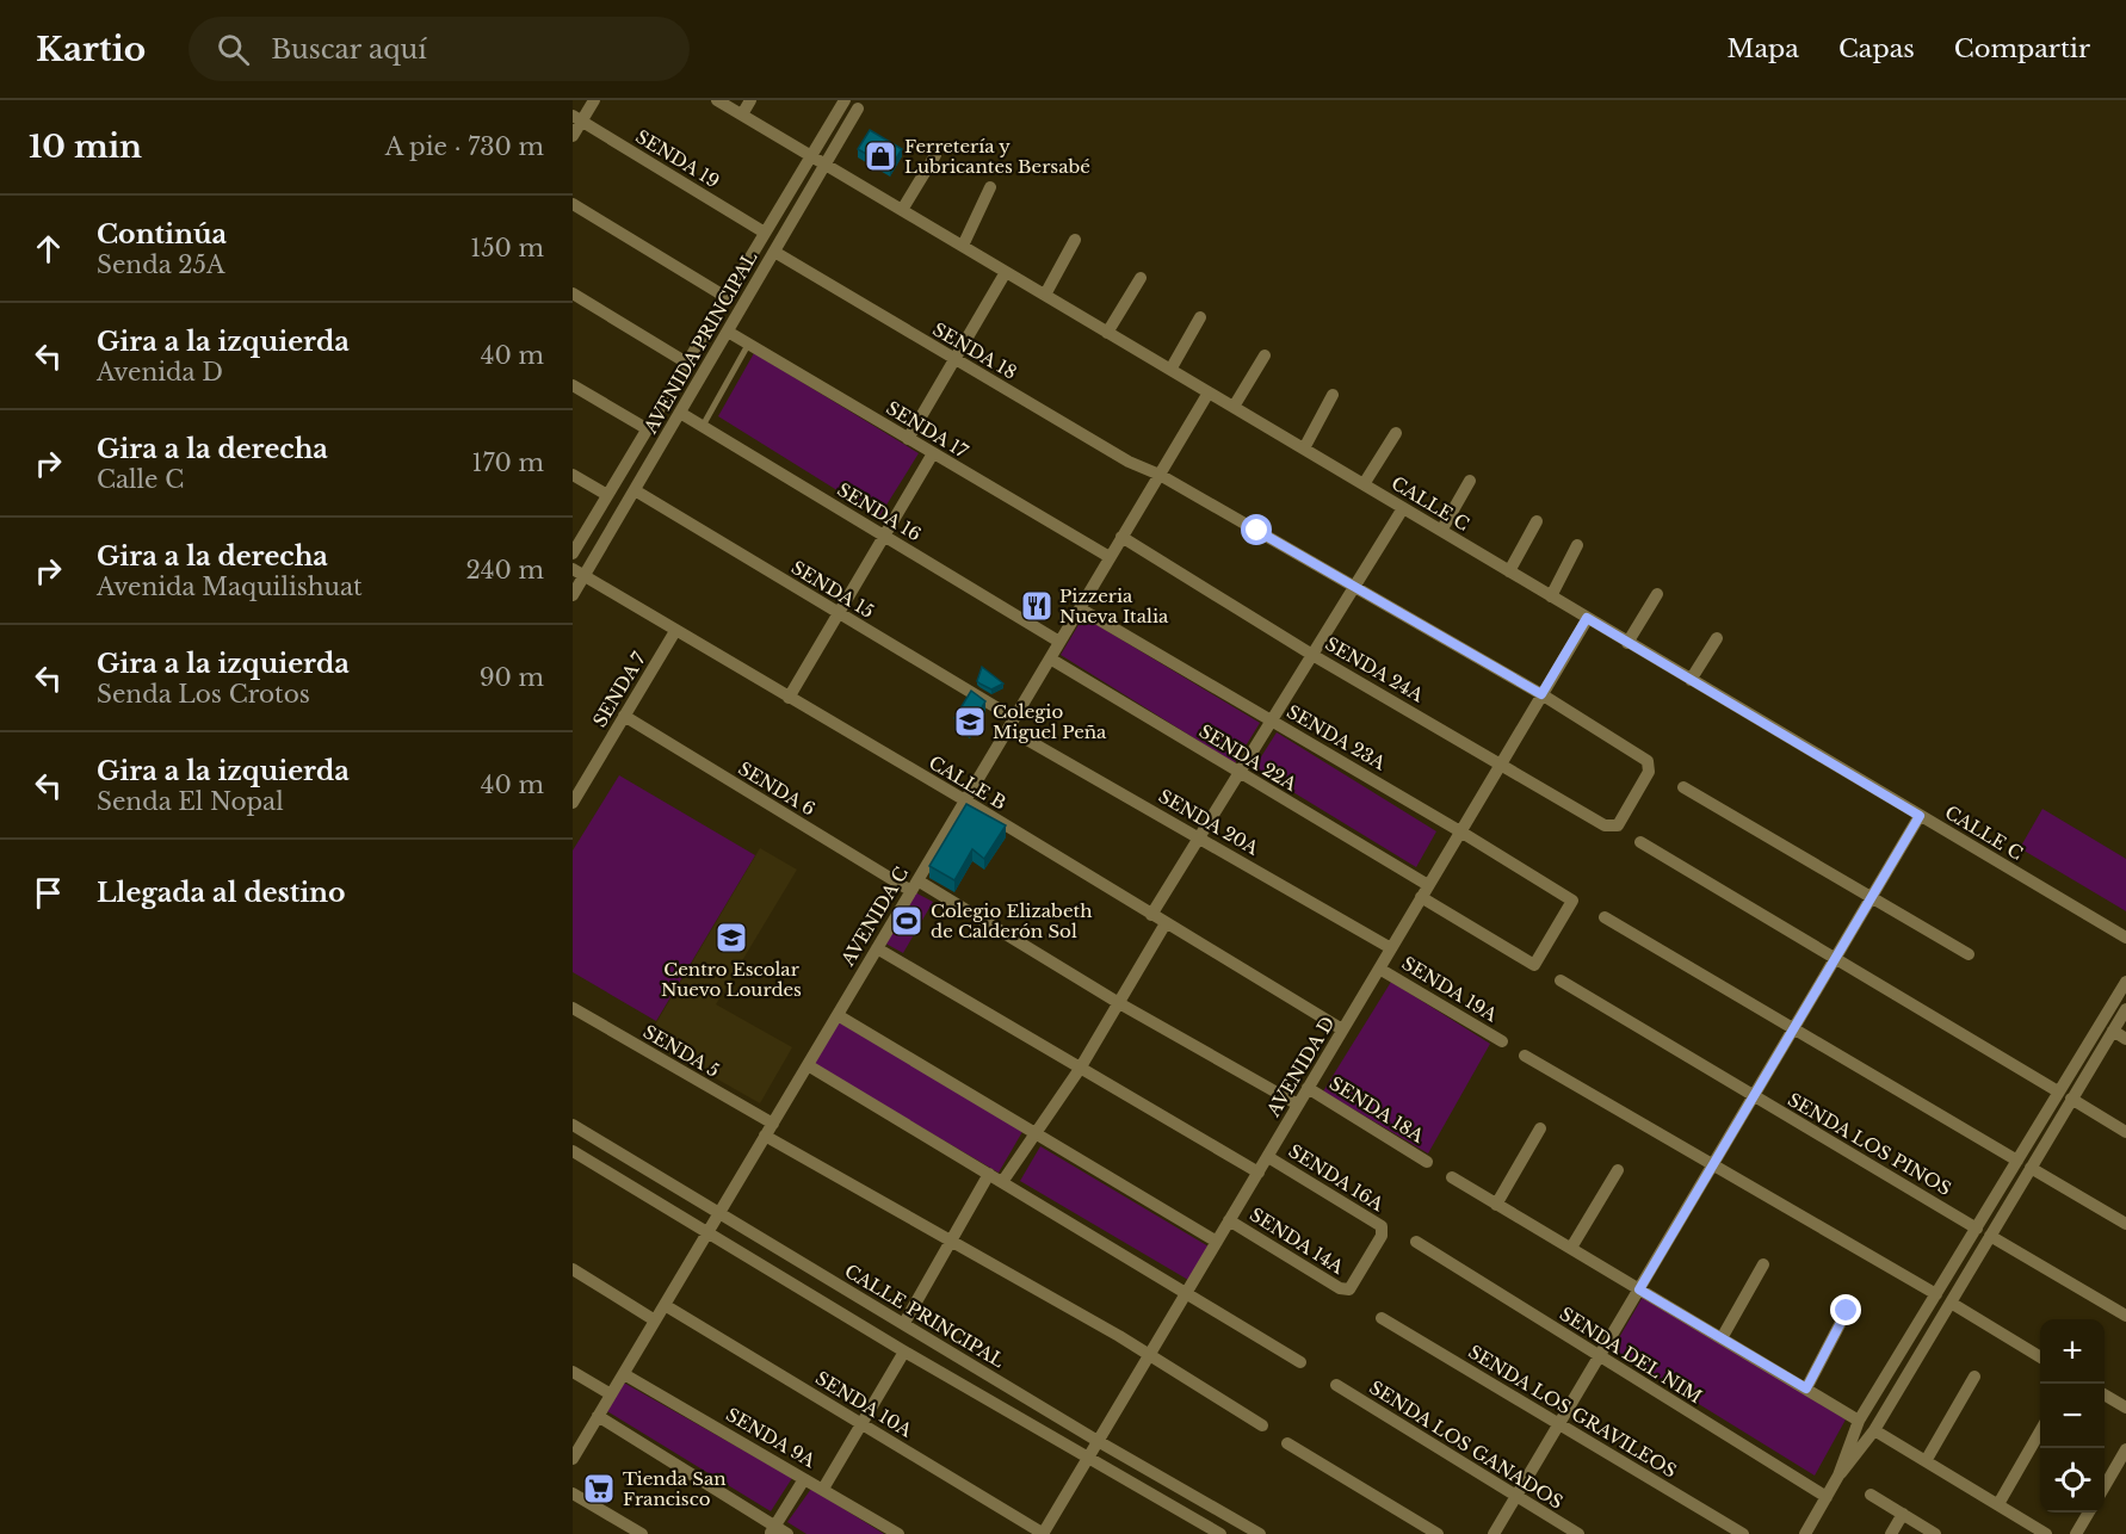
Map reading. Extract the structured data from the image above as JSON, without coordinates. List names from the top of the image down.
{
  "streets": {
    "street": [
      "SENDA 19",
      "AVENIDA PRINCIPAL",
      "SENDA 18",
      "SENDA 17",
      "CALLE C",
      "SENDA 16",
      "SENDA 15",
      "SENDA 24A",
      "SENDA 7",
      "SENDA 23A",
      "SENDA 22A",
      "CALLE B",
      "SENDA 6",
      "SENDA 20A",
      "AVENIDA C",
      "SENDA 19A",
      "SENDA 5",
      "AVENIDA D",
      "SENDA 18A",
      "SENDA LOS PINOS",
      "SENDA 16A",
      "SENDA 14A",
      "CALLE PRINCIPAL",
      "SENDA DEL NIM",
      "SENDA 10A",
      "SENDA LOS GRAVILEOS",
      "SENDA 9A",
      "SENDA LOS GANADOS"
    ]
  },
  "crossings": [
    ["SENDA 19", "AVENIDA PRINCIPAL"],
    ["AVENIDA PRINCIPAL", "SENDA 18"],
    ["AVENIDA PRINCIPAL", "SENDA 17"],
    ["AVENIDA PRINCIPAL", "CALLE C"],
    ["AVENIDA PRINCIPAL", "SENDA 16"],
    ["AVENIDA PRINCIPAL", "SENDA 15"],
    ["AVENIDA PRINCIPAL", "CALLE B"],
    ["SENDA 18", "SENDA 24A"],
    ["SENDA 18", "AVENIDA C"],
    ["SENDA 18", "AVENIDA D"],
    ["SENDA 17", "AVENIDA C"],
    ["CALLE C", "AVENIDA C"],
    ["CALLE C", "AVENIDA D"],
    ["SENDA 16", "AVENIDA C"],
    ["SENDA 15", "SENDA 20A"],
    ["SENDA 15", "AVENIDA C"],
    ["SENDA 24A", "AVENIDA C"],
    ["SENDA 24A", "AVENIDA D"],
    ["SENDA 7", "CALLE B"],
    ["SENDA 7", "SENDA 6"],
    ["SENDA 23A", "SENDA 22A"],
    ["SENDA 23A", "AVENIDA C"],
    ["SENDA 23A", "AVENIDA D"],
    ["SENDA 22A", "AVENIDA C"],
    ["SENDA 22A", "AVENIDA D"],
    ["CALLE B", "AVENIDA C"],
    ["CALLE B", "AVENIDA D"],
    ["SENDA 6", "AVENIDA C"],
    ["SENDA 6", "AVENIDA D"],
    ["SENDA 20A", "AVENIDA C"],
    ["SENDA 20A", "AVENIDA D"],
    ["AVENIDA C", "SENDA 5"],
    ["AVENIDA C", "CALLE PRINCIPAL"],
    ["AVENIDA C", "SENDA 10A"],
    ["AVENIDA C", "SENDA 9A"],
    ["SENDA 19A", "AVENIDA D"],
    ["AVENIDA D", "SENDA 18A"],
    ["AVENIDA D", "SENDA 16A"],
    ["AVENIDA D", "SENDA 14A"],
    ["AVENIDA D", "CALLE PRINCIPAL"],
    ["AVENIDA D", "SENDA 10A"],
    ["SENDA 16A", "SENDA 14A"]
  ],
  "places": {
    "shop": ["Ferretería y Lubricantes Bersabé"],
    "restaurant": ["Pizzeria Nueva Italia"],
    "school or university": ["Colegio Miguel Peña", "Centro Escolar Nuevo Lourdes"],
    "sports": ["Colegio Elizabeth de Calderón Sol"],
    "supermarket": ["Tienda San Francisco"]
  },
  "page": {
    "header": "Kartio",
    "search": "Buscar aquí",
    "nav": ["Mapa", "Capas", "Compartir"],
    "heading": ["10 min", "A pie · 730 m"],
    "list": [
      ["Continúa", "Senda 25A", "150 m"],
      ["Gira a la izquierda", "Avenida D", "40 m"],
      ["Gira a la derecha", "Calle C", "170 m"],
      ["Gira a la derecha", "Avenida Maquilishuat", "240 m"],
      ["Gira a la izquierda", "Senda Los Crotos", "90 m"],
      ["Gira a la izquierda", "Senda El Nopal", "40 m"],
      "Llegada al destino"
    ],
    "map_buttons": ["+", "−"]
  }
}
